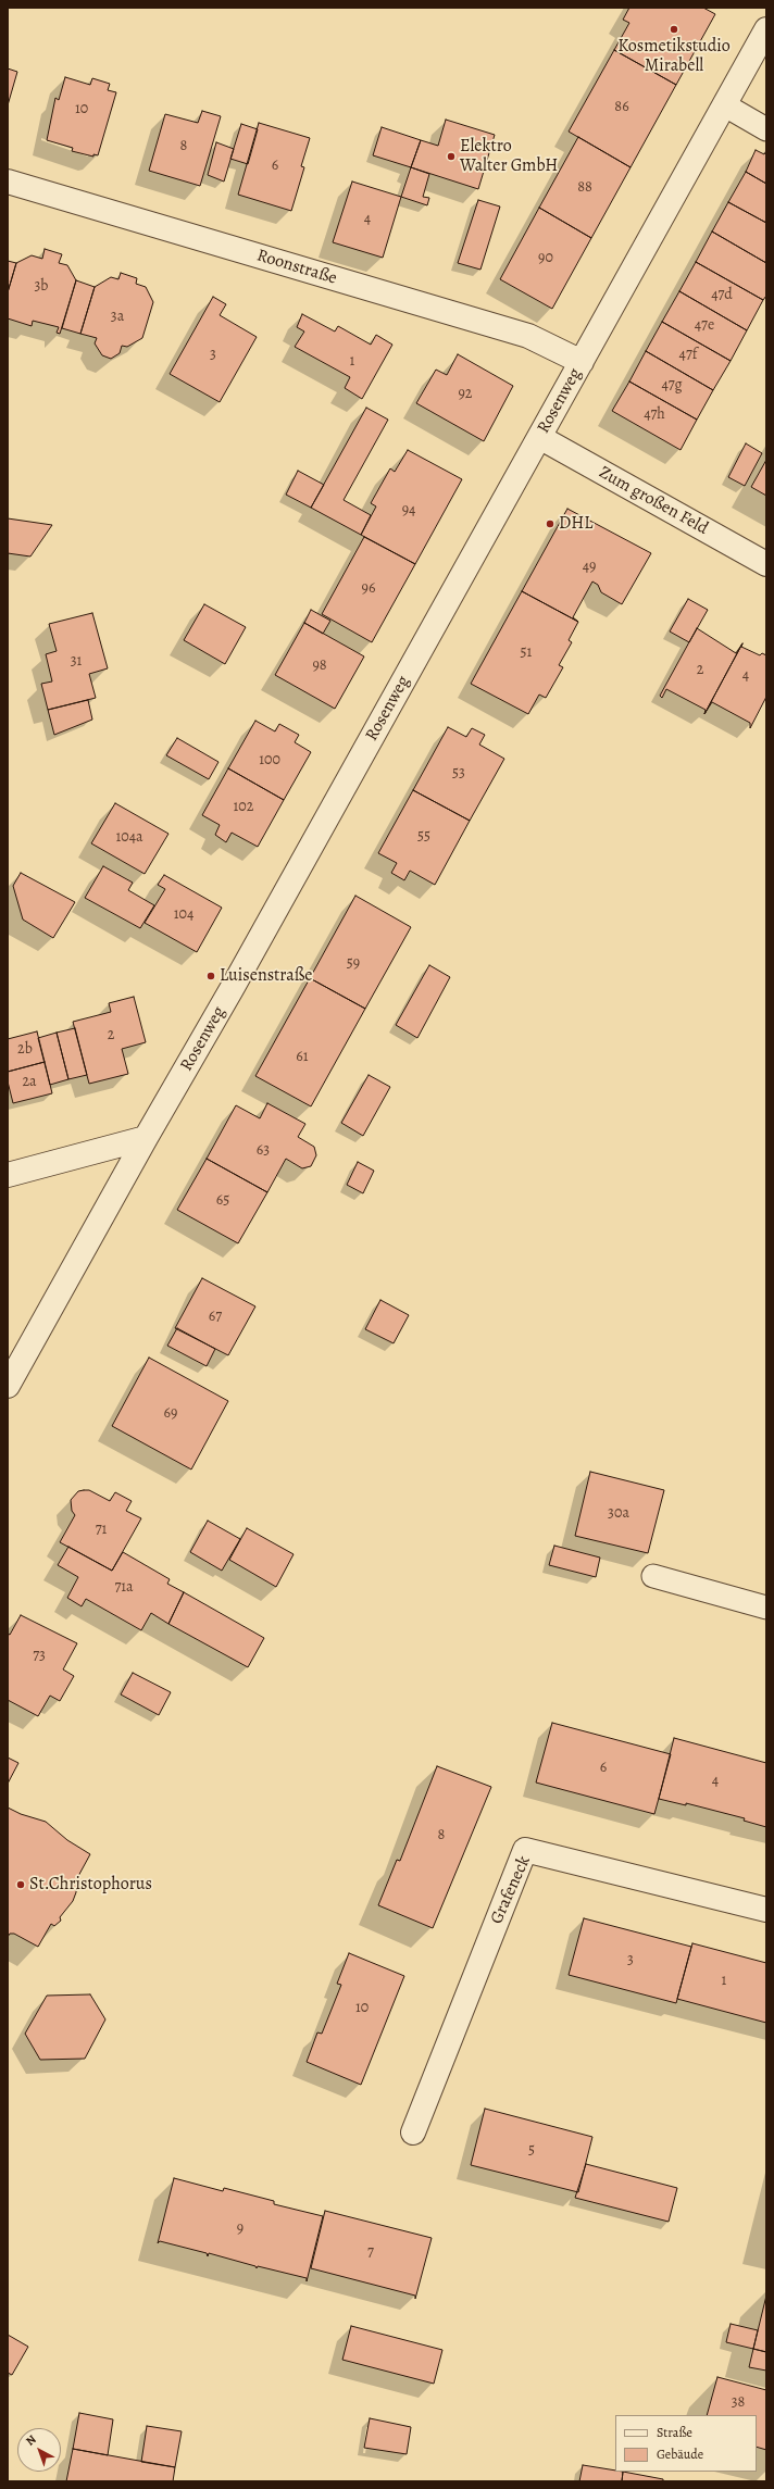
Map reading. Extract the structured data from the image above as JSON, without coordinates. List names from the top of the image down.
{
  "streets": {
    "street": [
      "Roonstraße",
      "Rosenweg",
      "Zum großen Feld",
      "Grafeneck"
    ]
  },
  "crossings": [
    ["Roonstraße", "Rosenweg"],
    ["Rosenweg", "Zum großen Feld"]
  ],
  "places": [
    "Kosmetikstudio Mirabell",
    "Elektro Walter GmbH",
    "DHL",
    "Luisenstraße",
    "St.Christophorus"
  ],
  "house_numbers": [
    "86",
    "10",
    "8",
    "6",
    "88",
    "4",
    "90",
    "3b",
    "47d",
    "3a",
    "47e",
    "3",
    "47f",
    "1",
    "47g",
    "92",
    "47h",
    "94",
    "49",
    "96",
    "51",
    "31",
    "98",
    "2",
    "4",
    "100",
    "53",
    "102",
    "55",
    "104a",
    "104",
    "59",
    "2",
    "2b",
    "61",
    "2a",
    "63",
    "65",
    "67",
    "69",
    "30a",
    "71",
    "71a",
    "73",
    "6",
    "4",
    "8",
    "3",
    "1",
    "10",
    "5",
    "9",
    "7",
    "38"
  ],
  "legend": ["Straße", "Gebäude"],
  "north": "top left"
}
